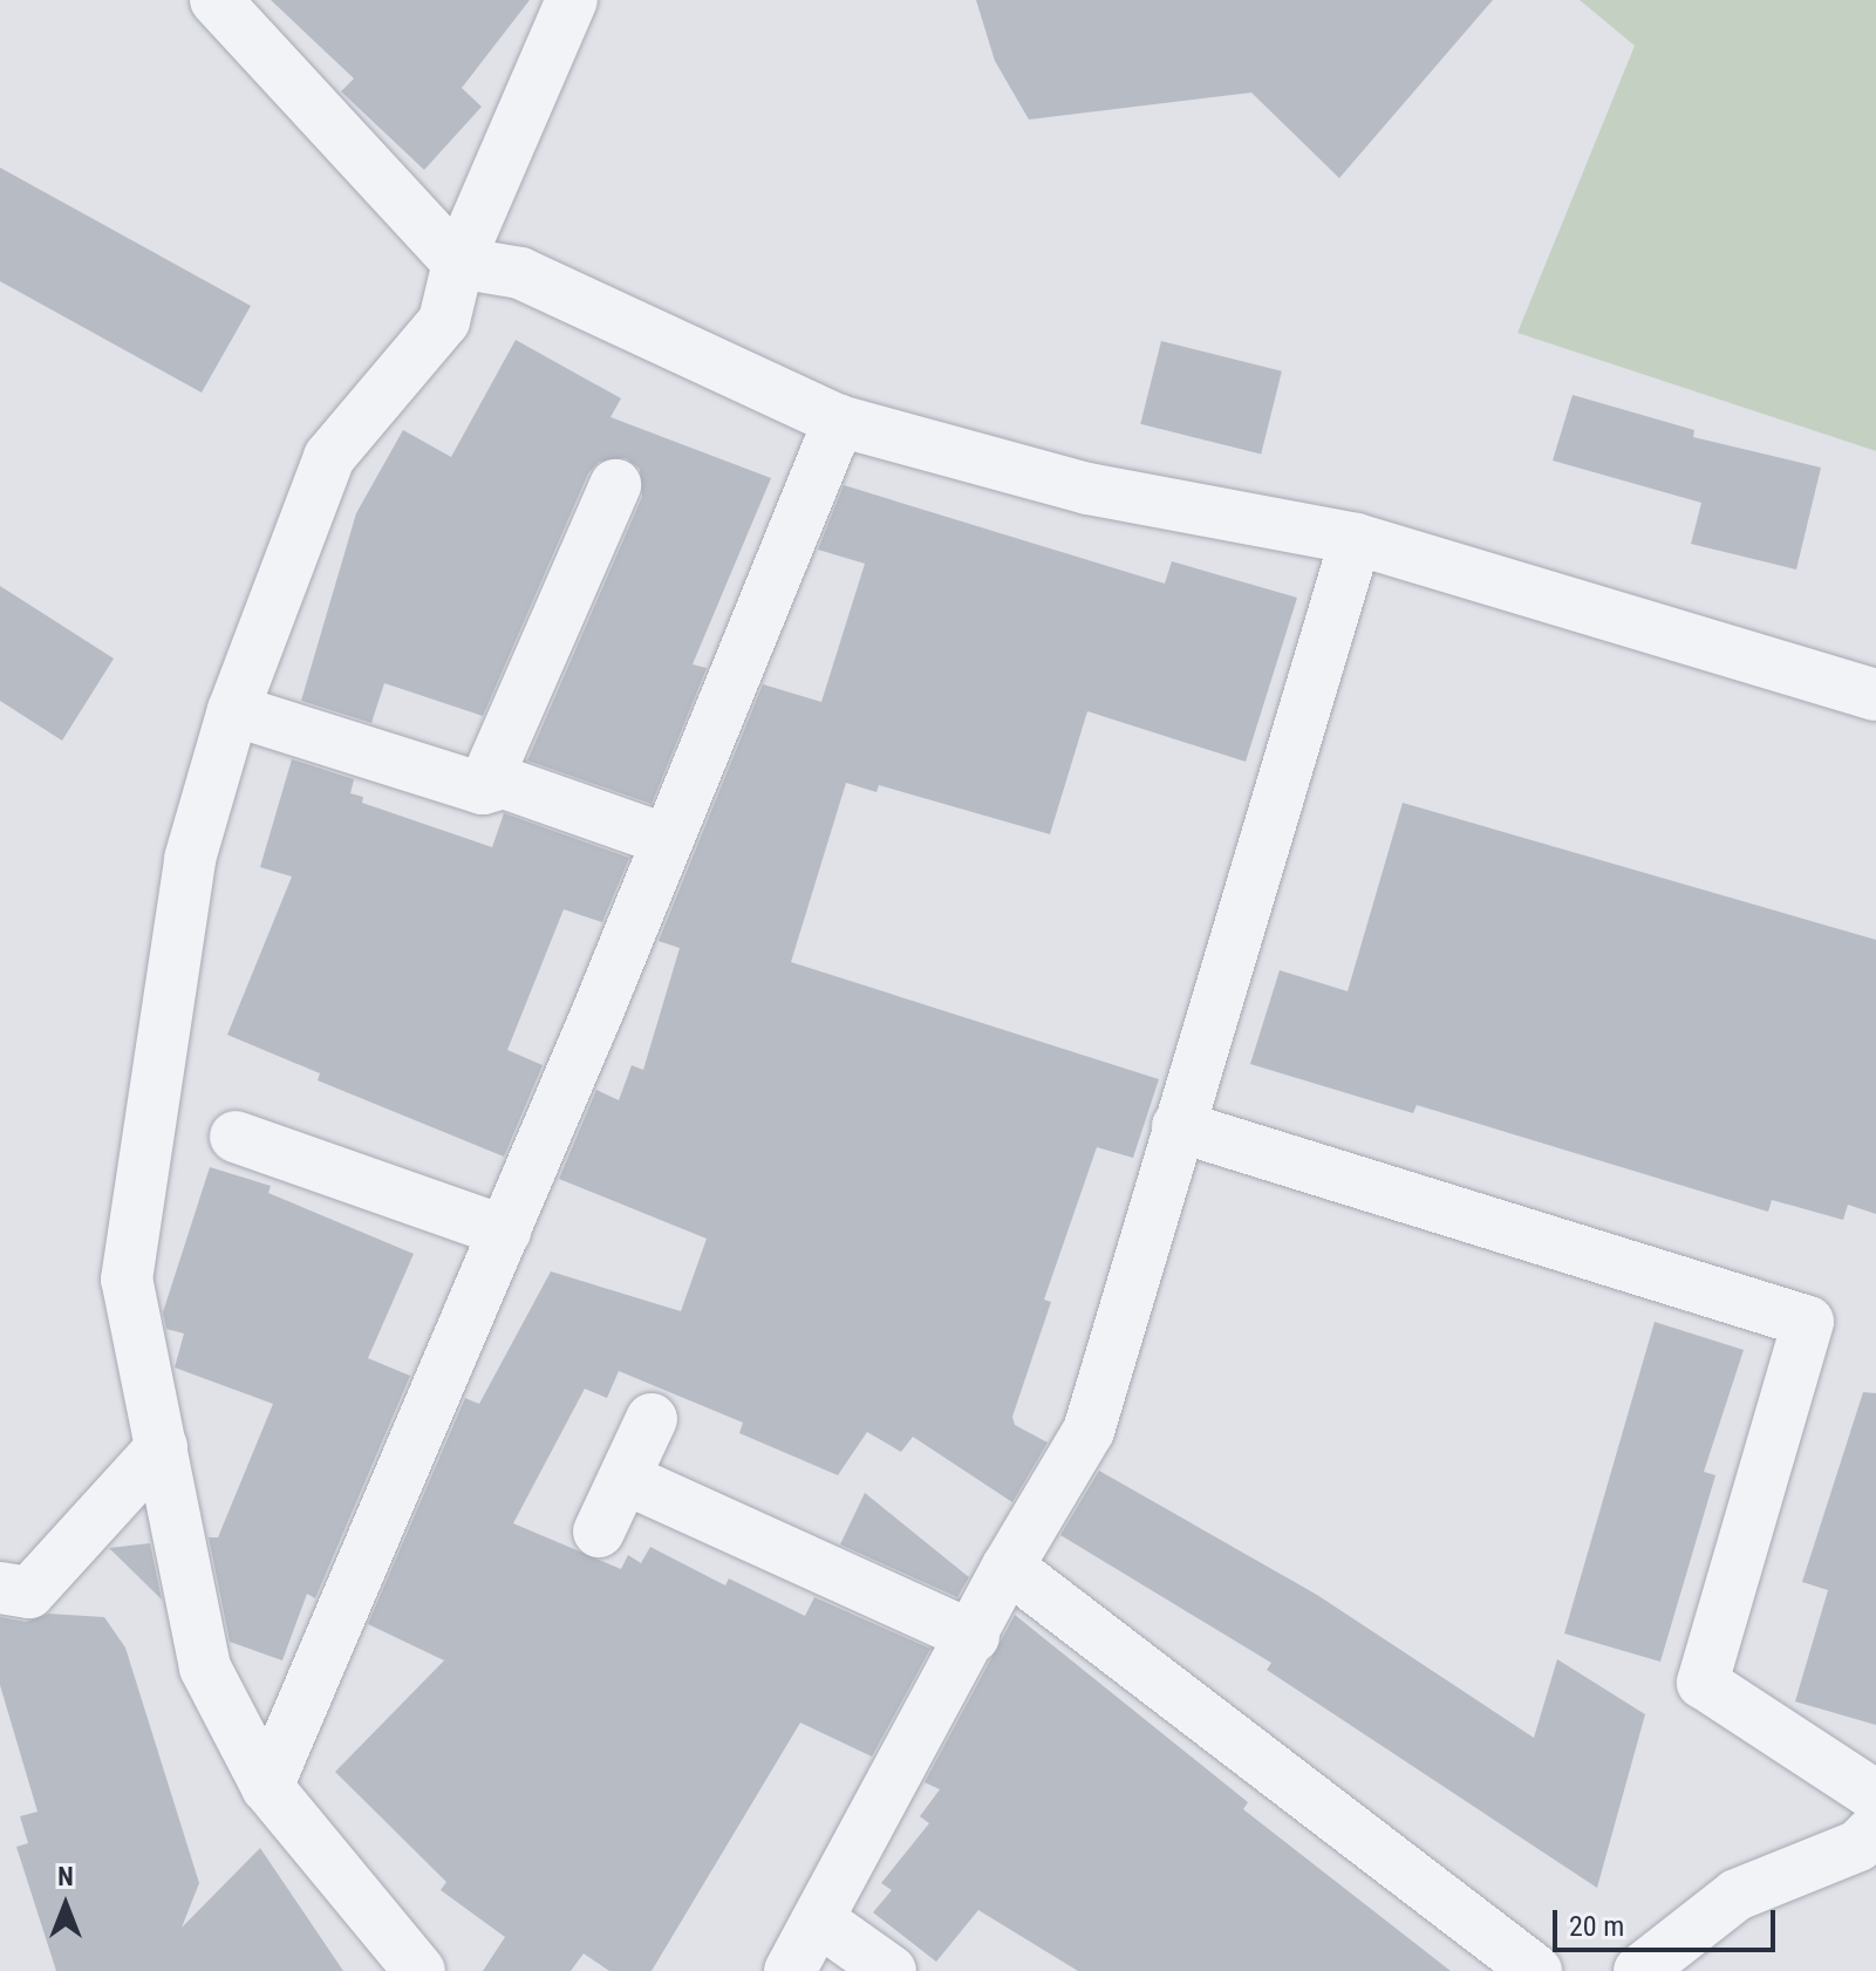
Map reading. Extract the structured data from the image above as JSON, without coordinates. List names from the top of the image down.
{
  "scale_bar": "20 m",
  "north": "top"
}
